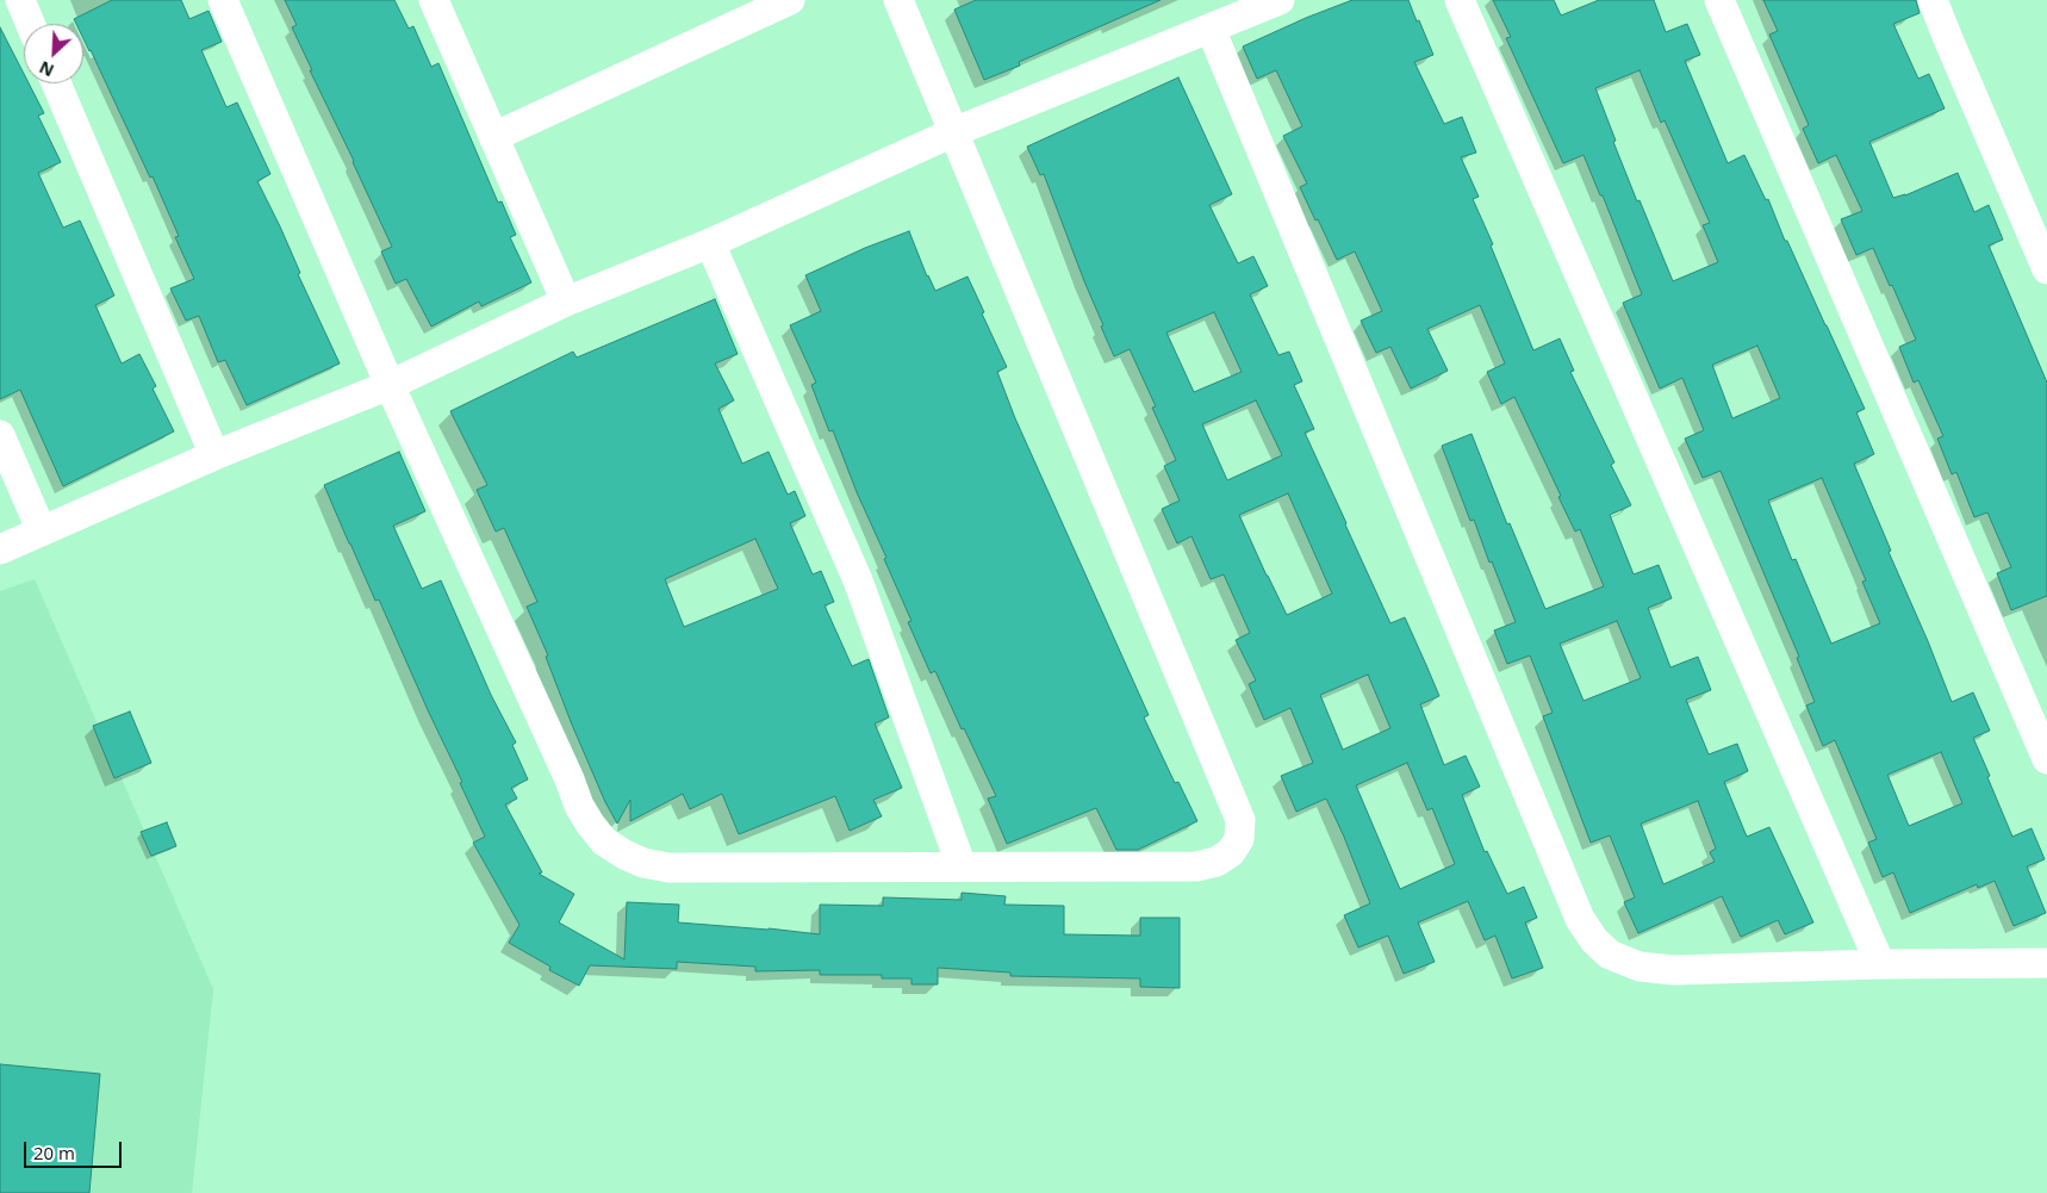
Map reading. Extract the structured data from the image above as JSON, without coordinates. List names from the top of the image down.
{
  "scale_bar": "20 m",
  "north": "bottom left"
}
